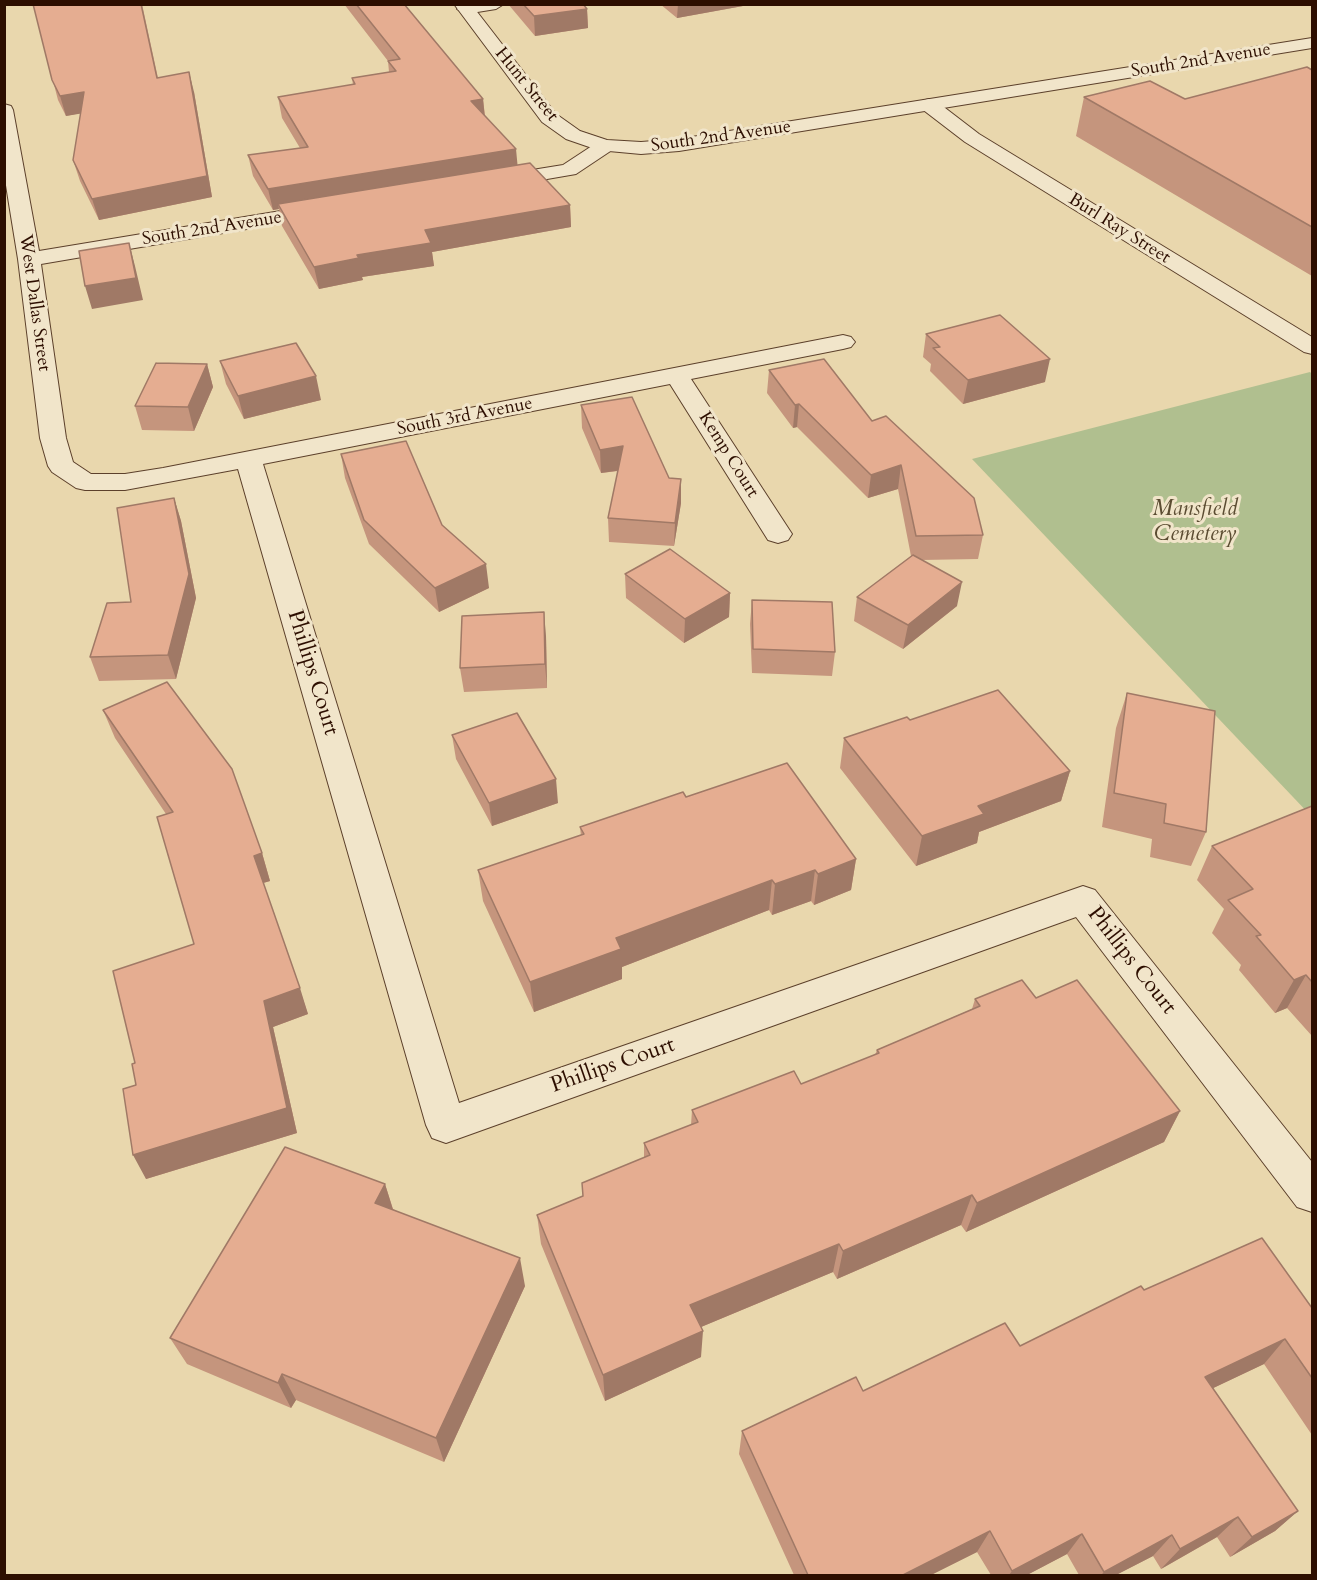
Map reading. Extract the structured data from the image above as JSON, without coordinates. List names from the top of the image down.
{
  "streets": {
    "street": [
      "South 2nd Avenue",
      "Hunt Street",
      "Burl Ray Street",
      "West Dallas Street",
      "South 3rd Avenue",
      "Kemp Court",
      "Phillips Court"
    ]
  },
  "crossings": [
    ["South 2nd Avenue", "Hunt Street"],
    ["South 2nd Avenue", "Burl Ray Street"],
    ["South 2nd Avenue", "West Dallas Street"],
    ["West Dallas Street", "South 3rd Avenue"],
    ["South 3rd Avenue", "Kemp Court"],
    ["South 3rd Avenue", "Phillips Court"]
  ],
  "parks": ["Mansfield Cemetery"]
}
